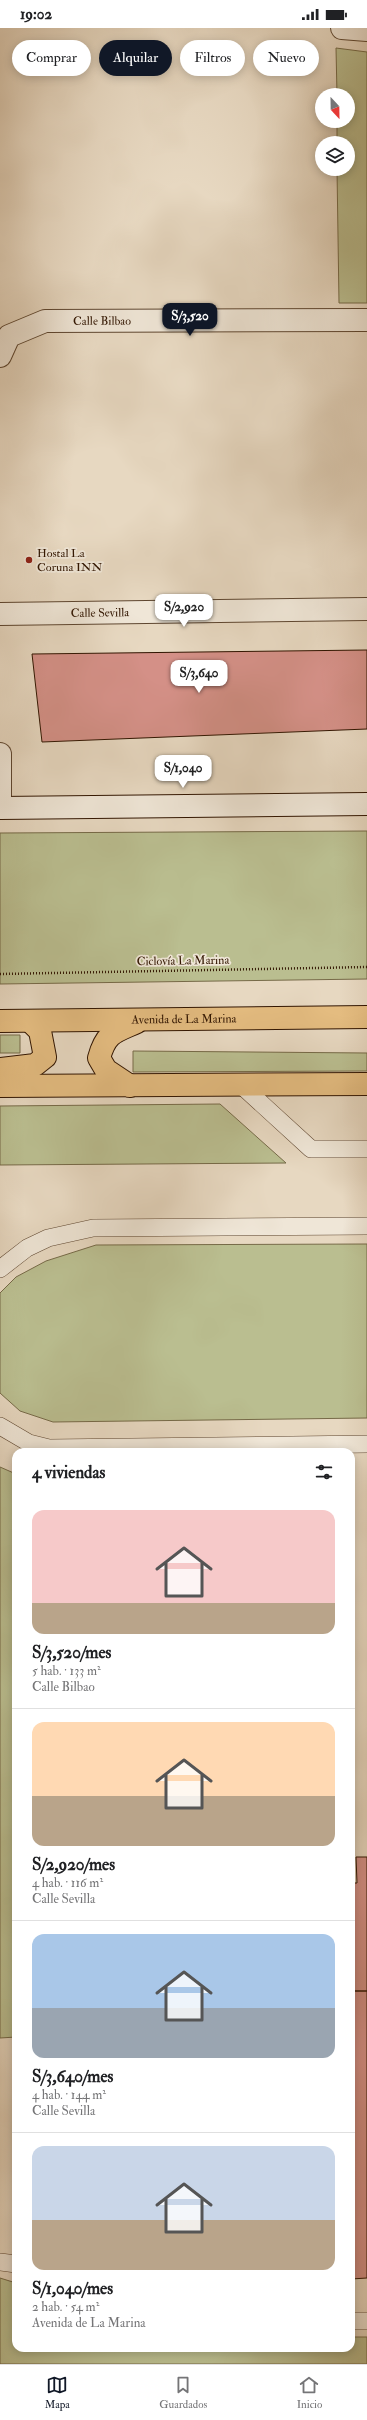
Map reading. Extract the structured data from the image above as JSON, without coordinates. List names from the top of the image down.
{
  "streets": {
    "main road": ["Avenida de La Marina"],
    "street": ["Calle Bilbao", "Calle Sevilla"],
    "path": ["Ciclovía La Marina"]
  },
  "places": ["Hostal La Coruna INN"],
  "north": "bottom",
  "page": {
    "status": "19:02",
    "chip": [
      "Comprar",
      "Alquilar",
      "Filtros",
      "Nuevo"
    ],
    "price": [
      "S/3,520",
      "S/2,920",
      "S/3,640",
      "S/1,040"
    ],
    "heading": "4 viviendas",
    "list": [
      {
        "name": "S/3,520/mes",
        "note": "5 hab. · 133 m² · Calle Bilbao"
      },
      {
        "name": "S/2,920/mes",
        "note": "4 hab. · 116 m² · Calle Sevilla"
      },
      {
        "name": "S/3,640/mes",
        "note": "4 hab. · 144 m² · Calle Sevilla"
      },
      {
        "name": "S/1,040/mes",
        "note": "2 hab. · 54 m² · Avenida de La Marina"
      }
    ],
    "tabs": ["Mapa", "Guardados", "Inicio"]
  }
}
